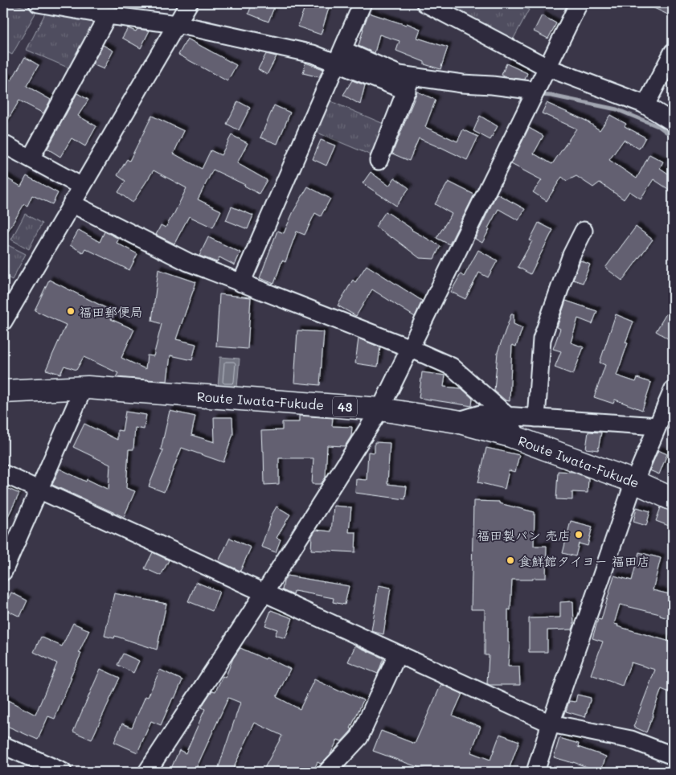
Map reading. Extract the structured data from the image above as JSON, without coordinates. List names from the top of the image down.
{
  "streets": {
    "main road": ["Route Iwata-Fukude", "43"]
  },
  "places": ["福田郵便局", "福田製パン 売店", "食鮮館タイヨー 福田店"]
}
